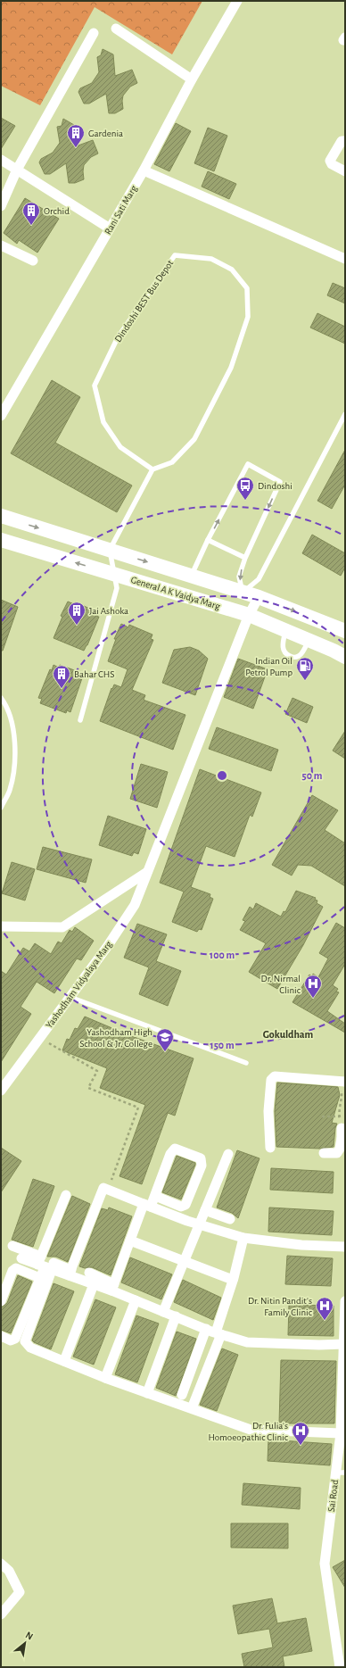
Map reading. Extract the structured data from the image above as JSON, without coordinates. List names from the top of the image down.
{
  "streets": {
    "main road": ["General A K Vaidya Marg"],
    "street": ["Rani Sati Marg", "Yashodham Vidyalaya Marg", "Sai Road"],
    "lane": ["Dindoshi BEST Bus Depot"]
  },
  "crossings": [
    ["General A K Vaidya Marg", "Yashodham Vidyalaya Marg"]
  ],
  "districts": ["Gokuldham"],
  "places": {
    "building": [
      "Gardenia",
      "Orchid",
      "Jai Ashoka",
      "Bahar CHS"
    ],
    "bus stop": ["Dindoshi"],
    "fuel station": ["Indian Oil Petrol Pump"],
    "hospital": ["Dr. Nirmal Clinic", "Dr. Nitin Pandit's Family Clinic", "Dr. Fulia's Homoeopathic Clinic"],
    "school or university": ["Yashodham High School & Jr. College"]
  },
  "north": "top right",
  "rings": ["50 m", "100 m", "150 m"]
}
